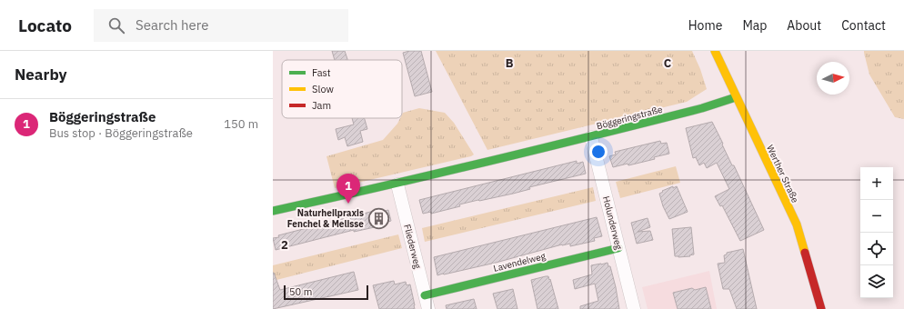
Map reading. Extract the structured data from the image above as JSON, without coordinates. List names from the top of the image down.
{
  "streets": {
    "street": [
      "Böggeringstraße",
      "Werther Straße",
      "Holunderweg",
      "Fliederweg",
      "Lavendelweg"
    ]
  },
  "crossings": [
    ["Böggeringstraße", "Werther Straße"],
    ["Böggeringstraße", "Holunderweg"],
    ["Böggeringstraße", "Fliederweg"],
    ["Holunderweg", "Lavendelweg"],
    ["Fliederweg", "Lavendelweg"]
  ],
  "places": {
    "building": ["Naturheilpraxis Fenchel & Melisse"]
  },
  "legend": ["Fast", "Slow", "Jam"],
  "scale_bar": "50 m",
  "north": "right",
  "page": {
    "header": "Locato",
    "search": "Search here",
    "nav": [
      "Home",
      "Map",
      "About",
      "Contact"
    ],
    "heading": "Nearby",
    "list": [
      {
        "mark": "1",
        "name": "Böggeringstraße",
        "note": "Bus stop · Böggeringstraße",
        "value": "150 m"
      }
    ],
    "map_buttons": ["+", "−"],
    "pins": "1",
    "scale": "50 m"
  },
  "grid": {
    "columns": ["B", "C"],
    "rows": ["2"]
  }
}
